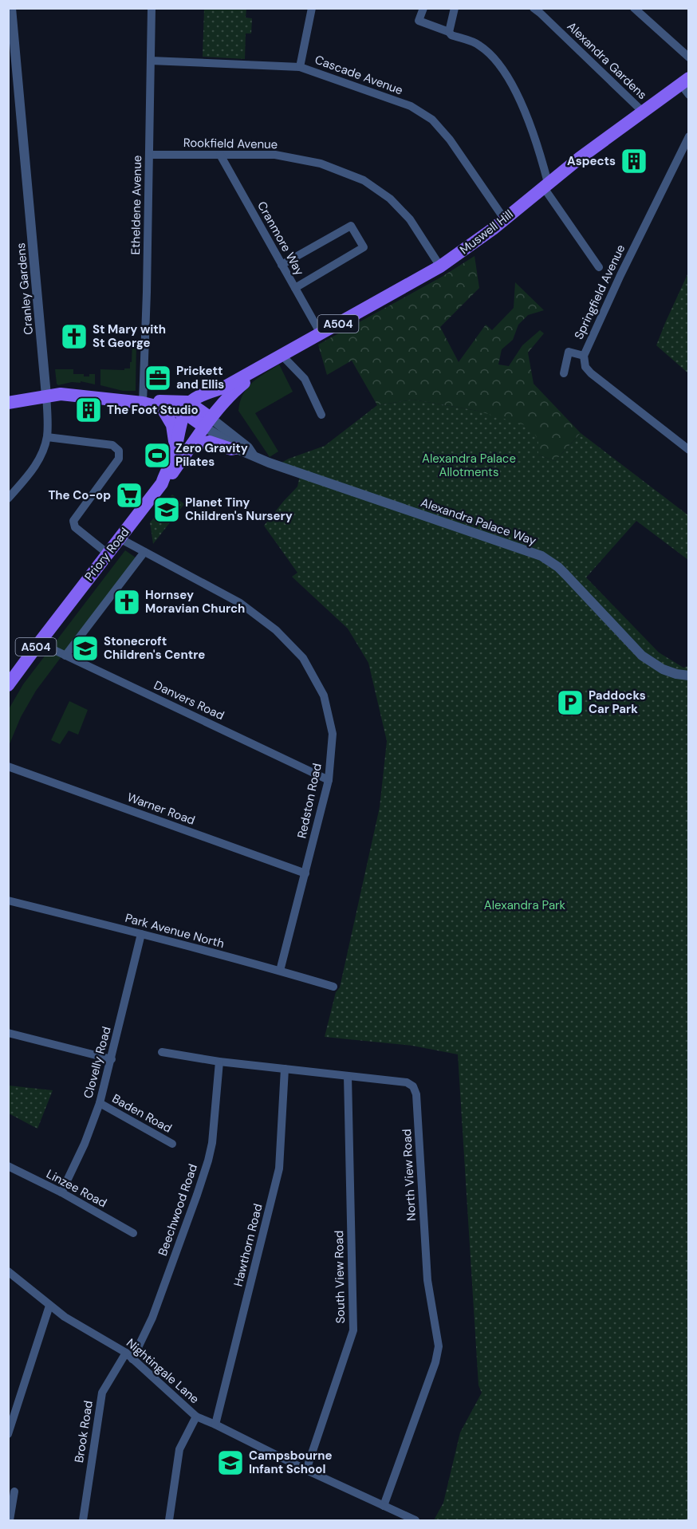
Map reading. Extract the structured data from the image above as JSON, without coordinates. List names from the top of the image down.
{
  "streets": {
    "main road": ["Muswell Hill", "A504", "Priory Road"],
    "street": [
      "Alexandra Gardens",
      "Cascade Avenue",
      "Rookfield Avenue",
      "Etheldene Avenue",
      "Cranmore Way",
      "Cranley Gardens",
      "Springfield Avenue",
      "Alexandra Palace Way",
      "Danvers Road",
      "Redston Road",
      "Warner Road",
      "Park Avenue North",
      "Clovelly Road",
      "Baden Road",
      "North View Road",
      "Linzee Road",
      "Beechwood Road",
      "Hawthorn Road",
      "South View Road",
      "Nightingale Lane",
      "Brook Road"
    ]
  },
  "crossings": [
    ["Alexandra Gardens", "Muswell Hill"],
    ["Cascade Avenue", "Etheldene Avenue"],
    ["Cascade Avenue", "Muswell Hill"],
    ["Rookfield Avenue", "Etheldene Avenue"],
    ["Rookfield Avenue", "Muswell Hill"],
    ["Rookfield Avenue", "Cranmore Way"],
    ["Muswell Hill", "Cranmore Way"],
    ["Muswell Hill", "Alexandra Palace Way"],
    ["Muswell Hill", "Priory Road"],
    ["Priory Road", "Danvers Road"],
    ["Priory Road", "Redston Road"],
    ["Danvers Road", "Redston Road"],
    ["Redston Road", "Warner Road"],
    ["Redston Road", "Park Avenue North"],
    ["Park Avenue North", "Clovelly Road"],
    ["Clovelly Road", "Baden Road"],
    ["Clovelly Road", "Linzee Road"],
    ["North View Road", "Beechwood Road"],
    ["North View Road", "Hawthorn Road"],
    ["North View Road", "South View Road"],
    ["North View Road", "Nightingale Lane"],
    ["Beechwood Road", "Nightingale Lane"],
    ["Beechwood Road", "Brook Road"],
    ["Hawthorn Road", "Nightingale Lane"],
    ["South View Road", "Nightingale Lane"],
    ["Nightingale Lane", "Brook Road"]
  ],
  "parks": ["Alexandra Palace Allotments", "Alexandra Park"],
  "places": {
    "building": ["Aspects", "The Foot Studio"],
    "church": ["St Mary with St George", "Hornsey Moravian Church"],
    "office": ["Prickett and Ellis"],
    "sports": ["Zero Gravity Pilates"],
    "supermarket": ["The Co-op"],
    "school or university": ["Planet Tiny Children's Nursery", "Stonecroft Children's Centre", "Campsbourne Infant School"],
    "parking": ["Paddocks Car Park"]
  }
}
